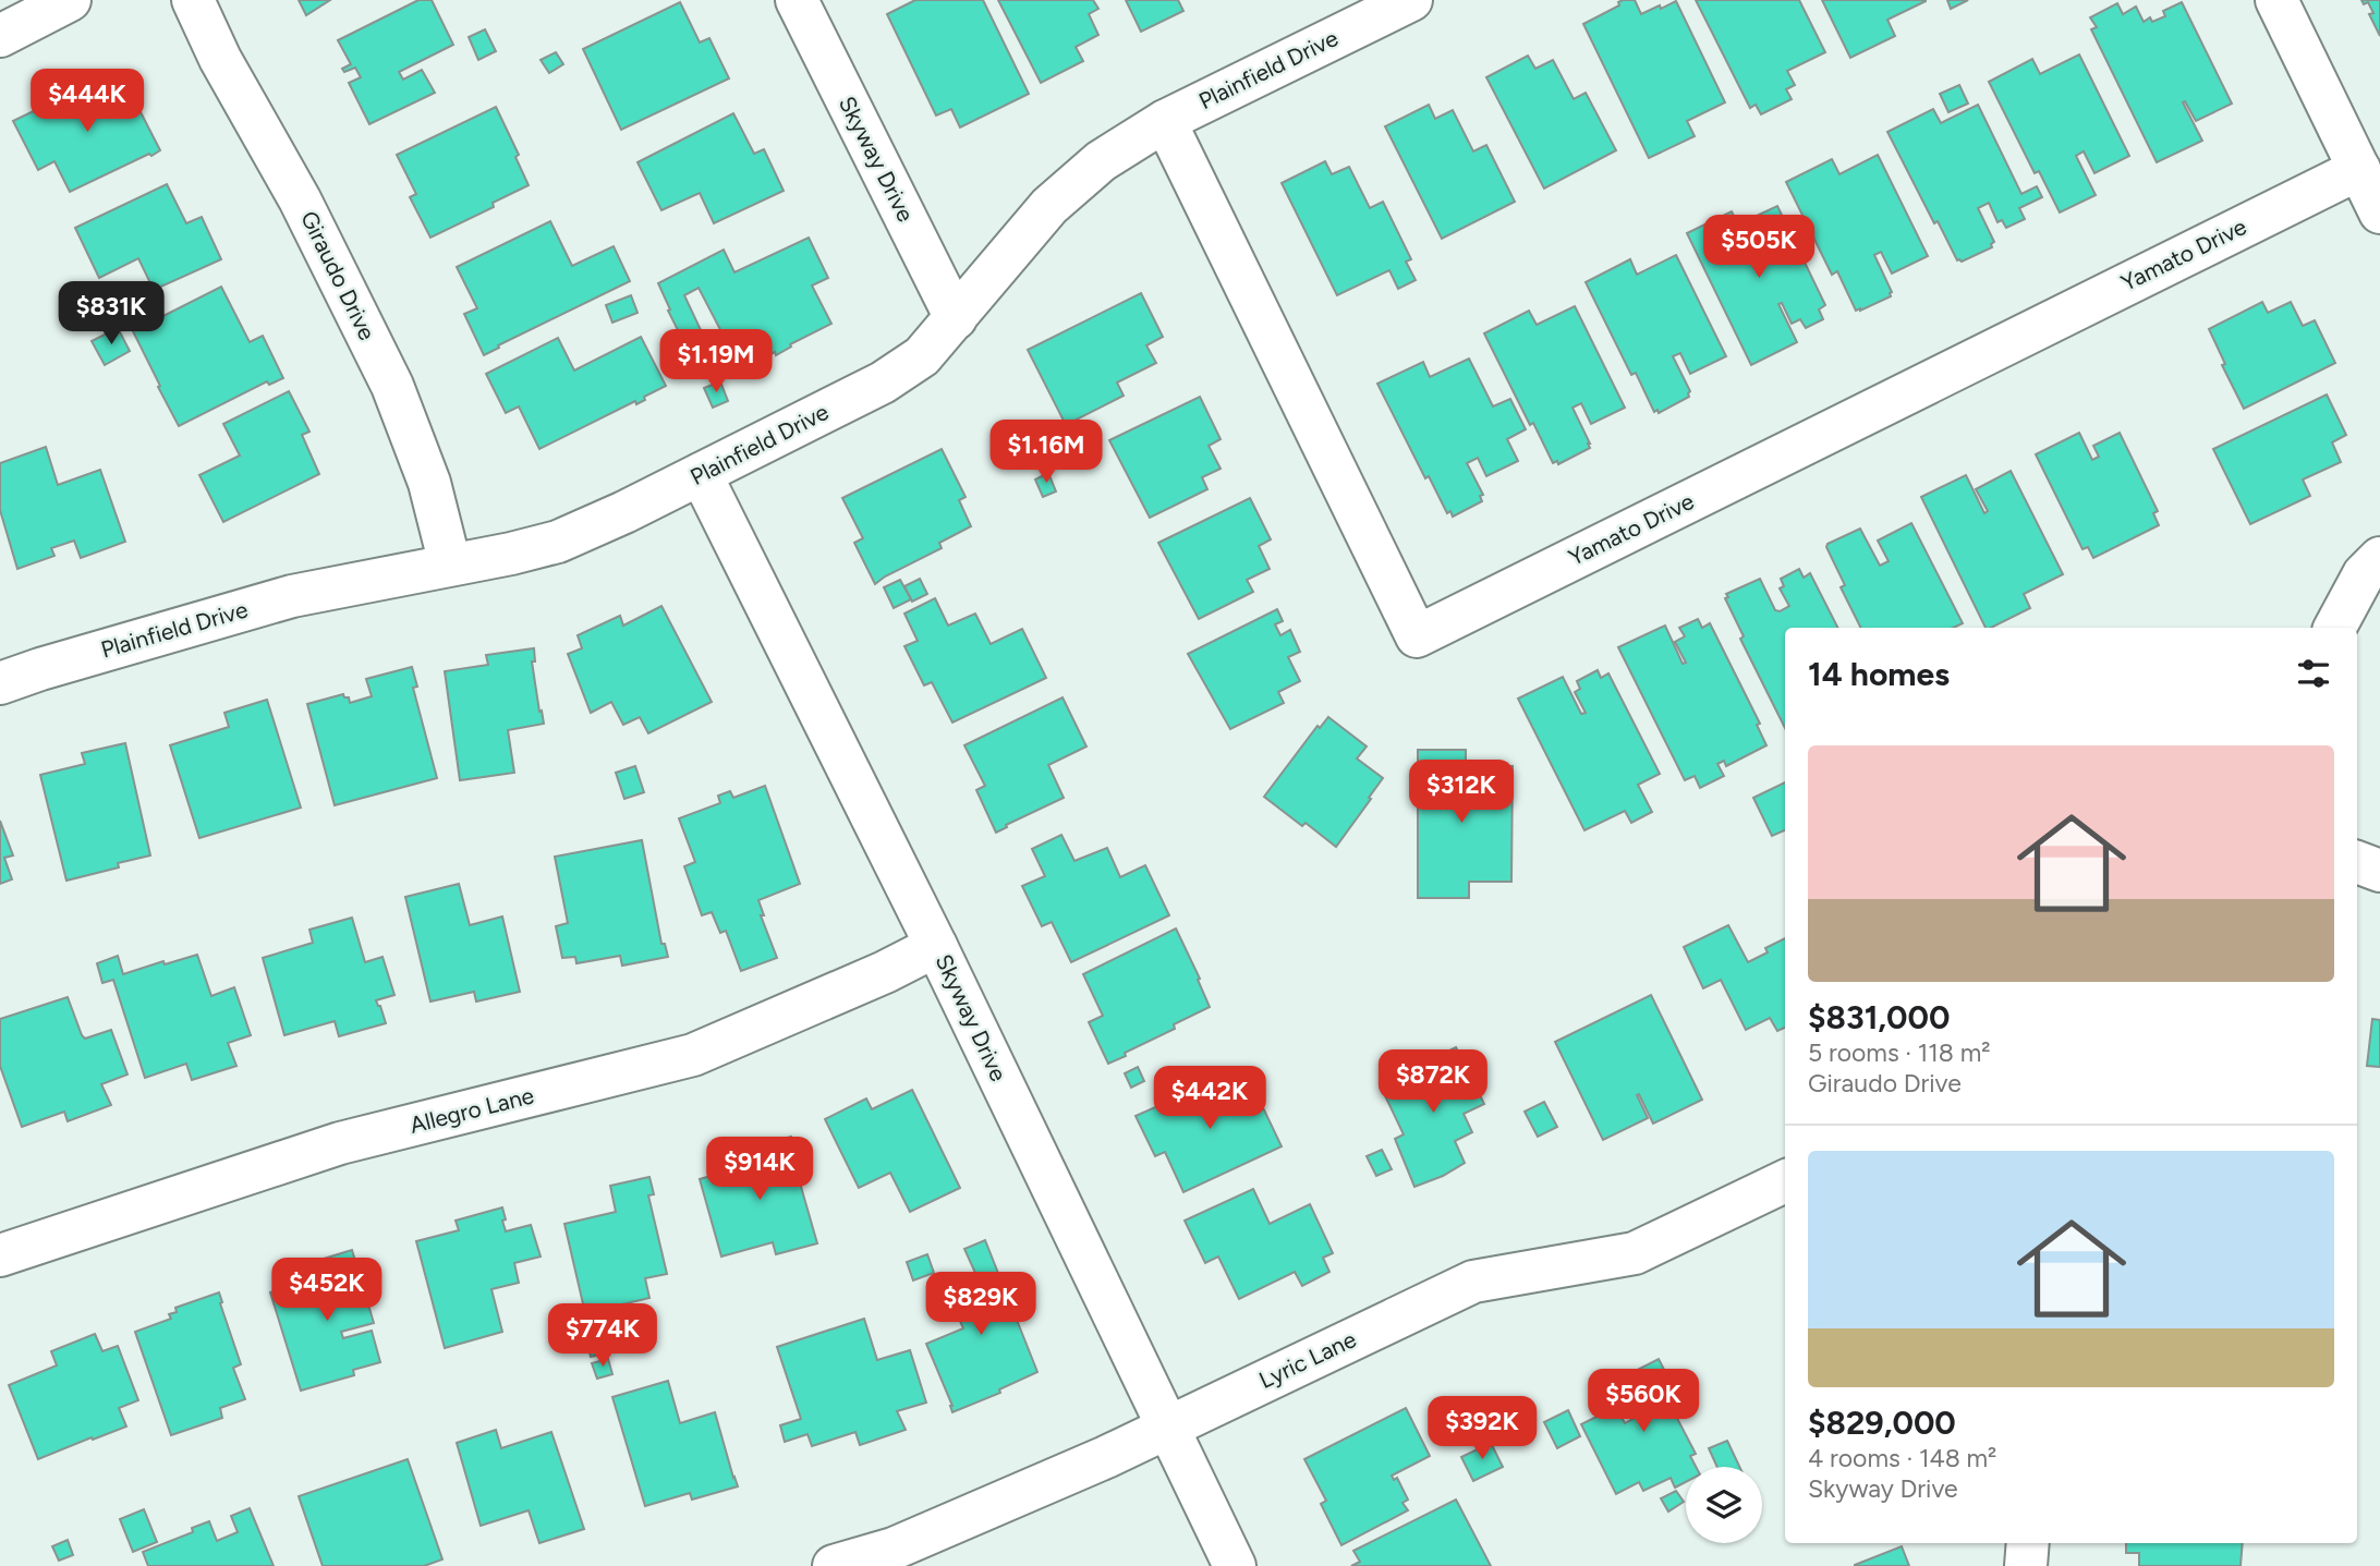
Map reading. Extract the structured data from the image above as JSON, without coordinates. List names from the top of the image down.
{
  "streets": {
    "street": [
      "Plainfield Drive",
      "Skyway Drive",
      "Yamato Drive",
      "Giraudo Drive",
      "Allegro Lane",
      "Lyric Lane"
    ]
  },
  "crossings": [
    ["Plainfield Drive", "Skyway Drive"],
    ["Plainfield Drive", "Yamato Drive"],
    ["Plainfield Drive", "Giraudo Drive"],
    ["Skyway Drive", "Allegro Lane"],
    ["Skyway Drive", "Lyric Lane"]
  ],
  "page": {
    "price": [
      "$444K",
      "$505K",
      "$831K",
      "$1.19M",
      "$1.16M",
      "$312K",
      "$872K",
      "$442K",
      "$914K",
      "$452K",
      "$829K",
      "$774K",
      "$560K",
      "$392K"
    ],
    "heading": "14 homes",
    "list": [
      {
        "name": "$831,000",
        "note": "5 rooms · 118 m² · Giraudo Drive"
      },
      {
        "name": "$829,000",
        "note": "4 rooms · 148 m² · Skyway Drive"
      }
    ]
  }
}
